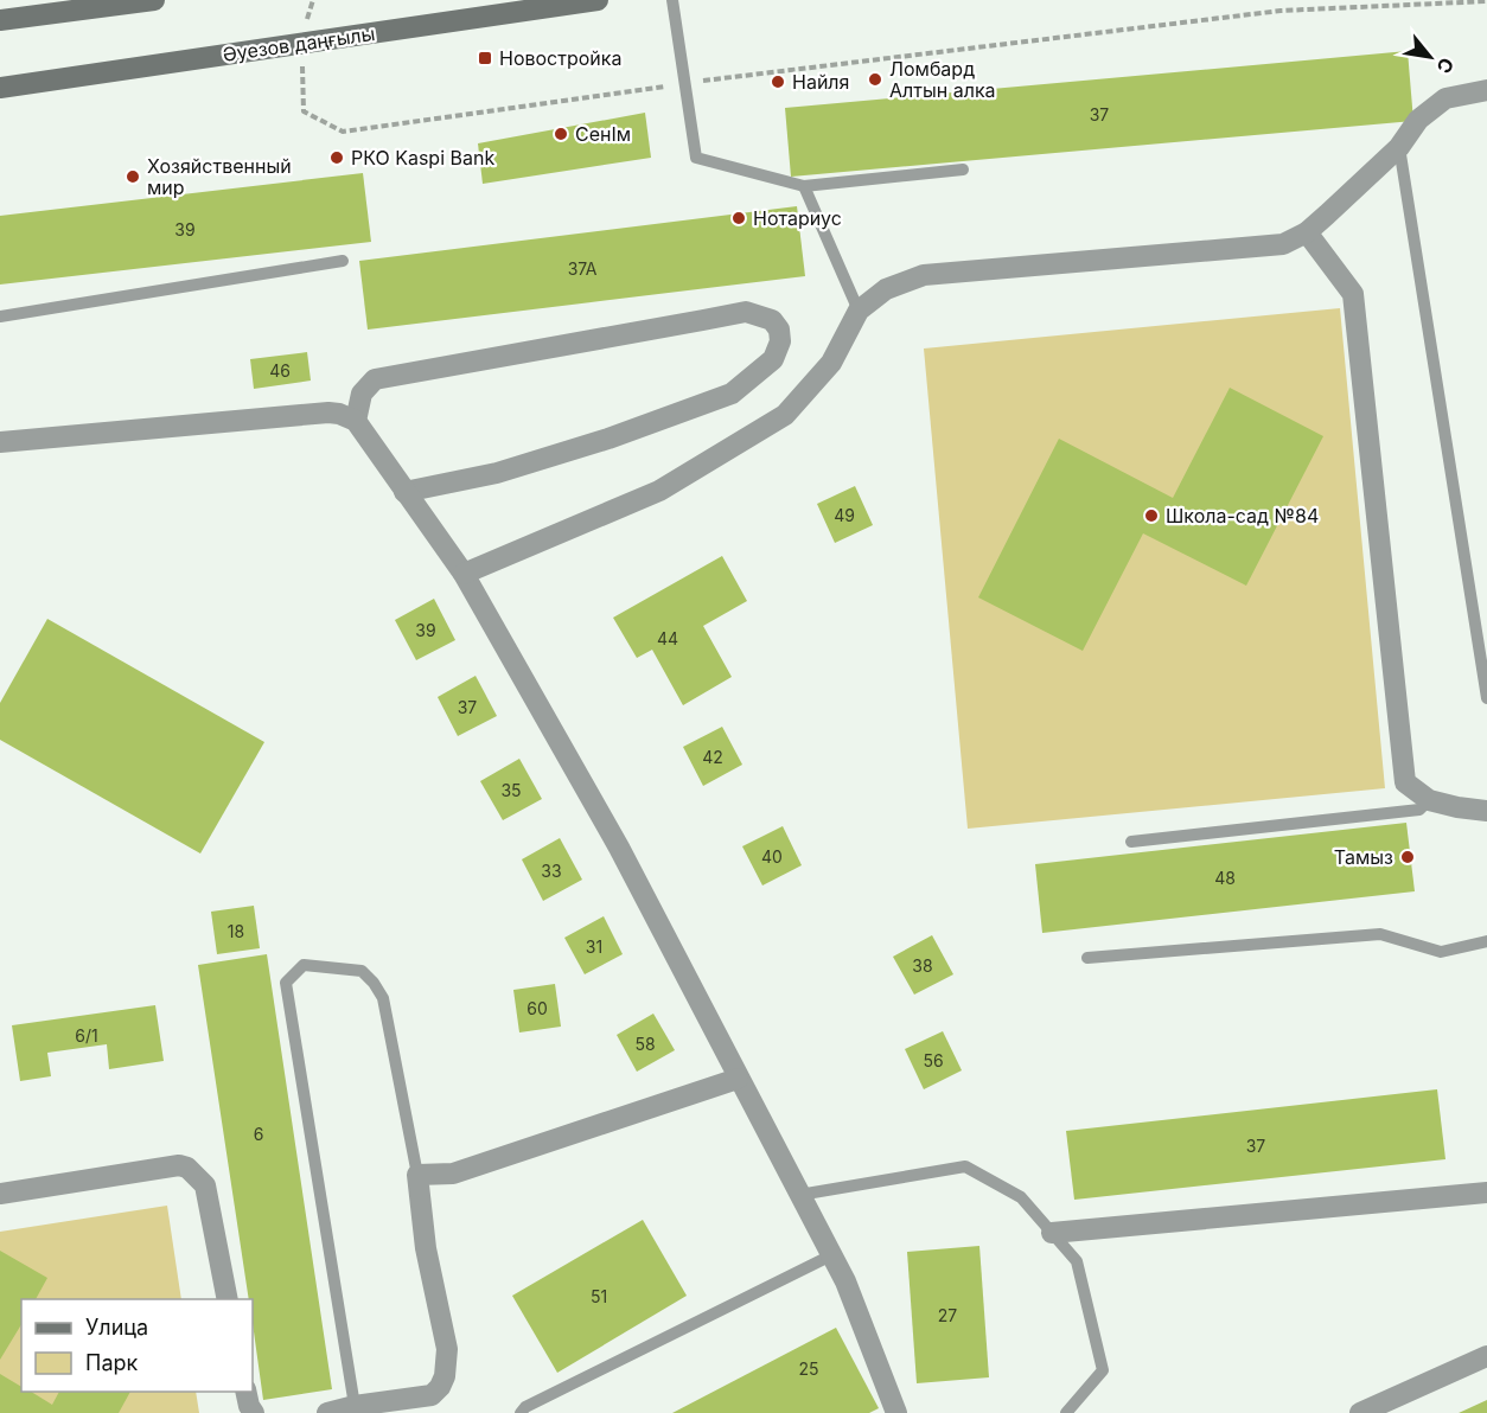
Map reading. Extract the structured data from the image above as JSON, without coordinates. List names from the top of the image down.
{
  "streets": {
    "main road": ["Әуезов даңғылы"]
  },
  "places": {
    "transit": ["Новостройка"],
    "other": [
      "Ломбард Алтын алка",
      "Найля",
      "СенIм",
      "РКО Kaspi Bank",
      "Хозяйственный мир",
      "Нотариус",
      "Школа-сад №84",
      "Тамыз"
    ]
  },
  "house_numbers": [
    "37",
    "39",
    "37А",
    "46",
    "49",
    "39",
    "44",
    "37",
    "42",
    "35",
    "40",
    "33",
    "48",
    "18",
    "31",
    "38",
    "60",
    "6/1",
    "58",
    "56",
    "6",
    "37",
    "51",
    "27",
    "25"
  ],
  "legend": ["Улица", "Парк"],
  "north": "bottom right"
}
